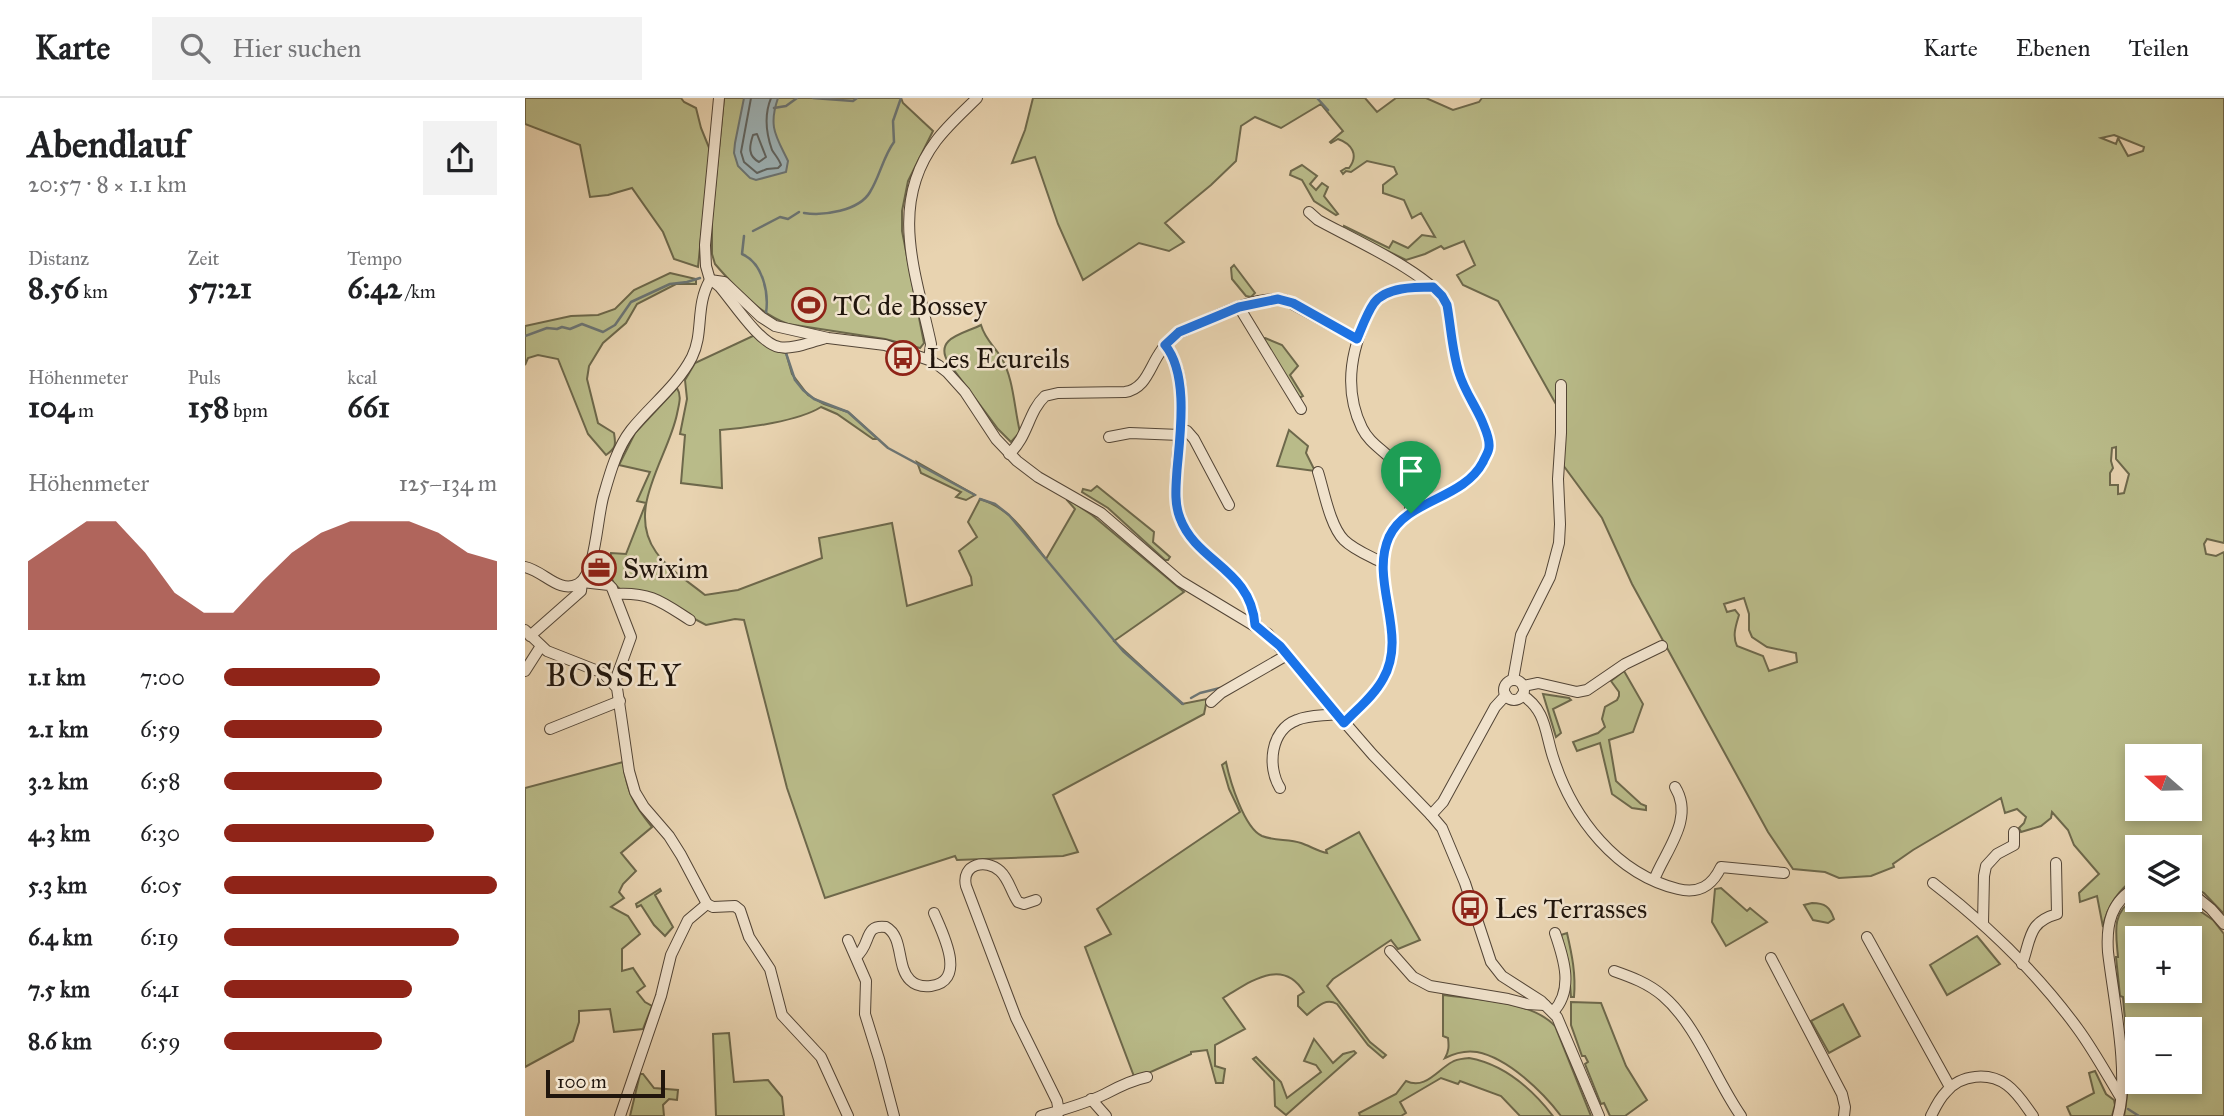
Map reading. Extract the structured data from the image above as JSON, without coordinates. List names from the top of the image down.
{
  "districts": ["BOSSEY"],
  "places": {
    "sports": ["TC de Bossey"],
    "bus stop": ["Les Ecureils", "Les Terrasses"],
    "office": ["Swixim"]
  },
  "scale_bar": "100 m",
  "north": "left",
  "page": {
    "header": "Karte",
    "search": "Hier suchen",
    "nav": ["Karte", "Ebenen", "Teilen"],
    "heading": ["Abendlauf", "20:57 · 8 × 1.1 km"],
    "stats": [
      ["Distanz", "8.56 km"],
      ["Zeit", "57:21"],
      ["Tempo", "6:42 /km"],
      ["Höhenmeter", "104 m"],
      ["Puls", "158 bpm"],
      ["kcal", "661"]
    ],
    "chart": ["Höhenmeter", "125–134 m"],
    "list": [
      {
        "name": "1.1 km",
        "note": "7:00"
      },
      {
        "name": "2.1 km",
        "note": "6:59"
      },
      {
        "name": "3.2 km",
        "note": "6:58"
      },
      {
        "name": "4.3 km",
        "note": "6:30"
      },
      {
        "name": "5.3 km",
        "note": "6:05"
      },
      {
        "name": "6.4 km",
        "note": "6:19"
      },
      {
        "name": "7.5 km",
        "note": "6:41"
      },
      {
        "name": "8.6 km",
        "note": "6:59"
      }
    ],
    "map_buttons": ["+", "−"],
    "scale": "100 m"
  }
}
